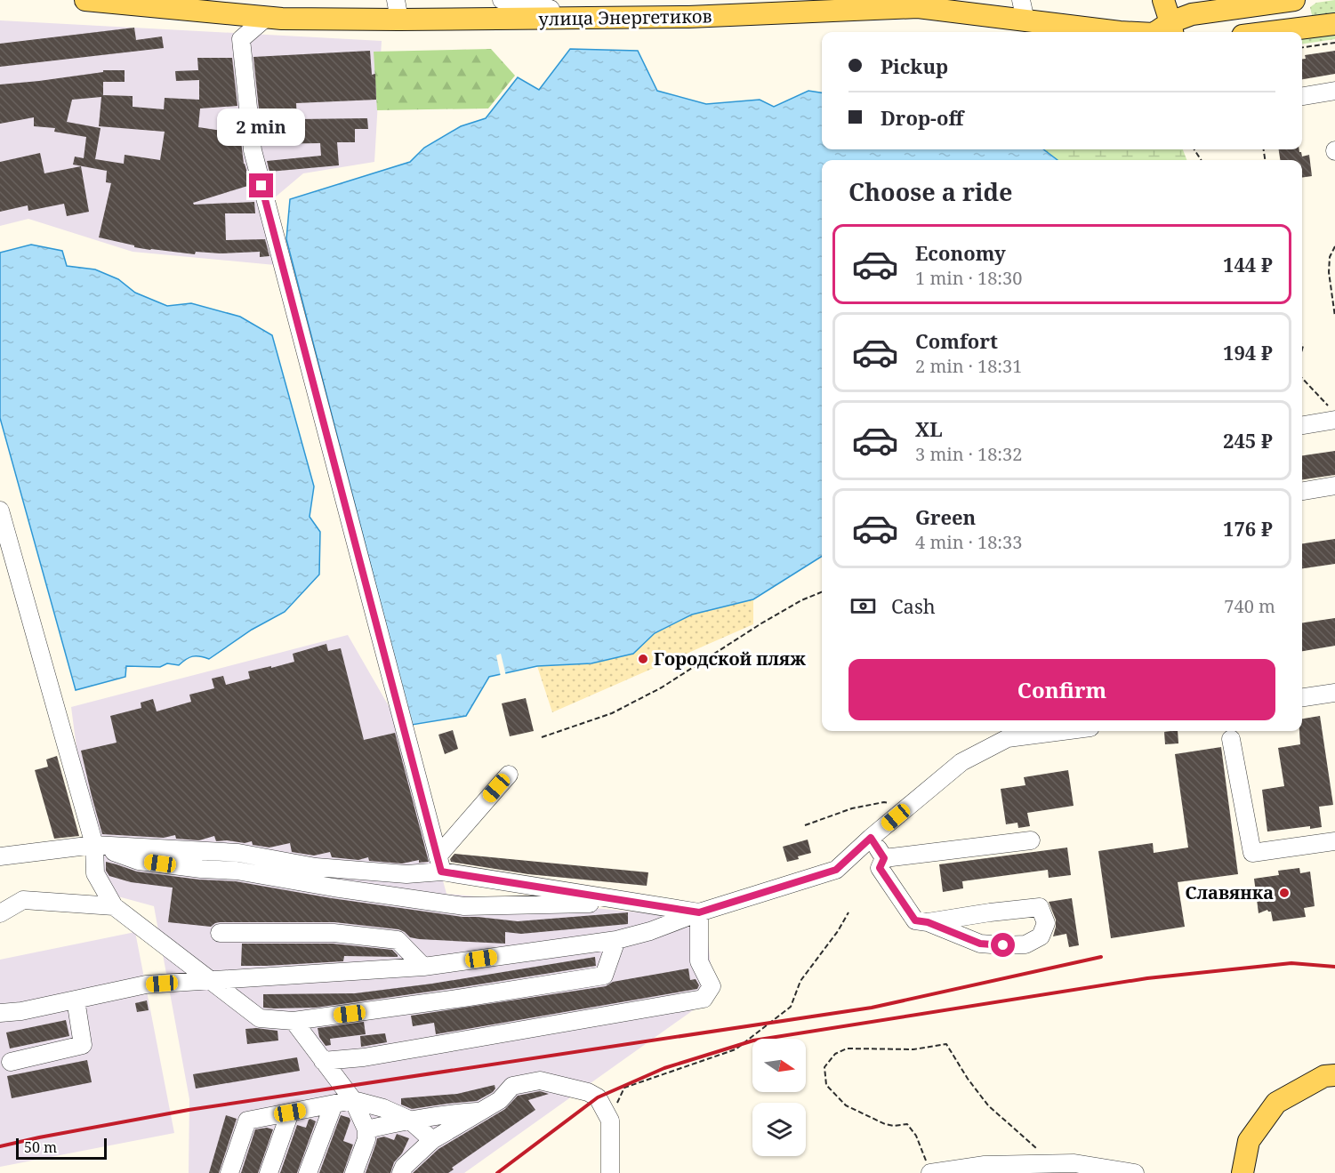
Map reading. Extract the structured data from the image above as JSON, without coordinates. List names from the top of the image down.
{
  "streets": {
    "main road": ["улица Энергетиков"]
  },
  "places": ["Городской пляж", "Славянка"],
  "scale_bar": "50 m",
  "north": "right",
  "page": {
    "banner": ["Pickup", "Drop-off"],
    "bubble": "2 min",
    "heading": "Choose a ride",
    "list": [
      {
        "name": "Economy",
        "note": "1 min · 18:30",
        "value": "144 ₽"
      },
      {
        "name": "Comfort",
        "note": "2 min · 18:31",
        "value": "194 ₽"
      },
      {
        "name": "XL",
        "note": "3 min · 18:32",
        "value": "245 ₽"
      },
      {
        "name": "Green",
        "note": "4 min · 18:33",
        "value": "176 ₽"
      }
    ],
    "pay": ["Cash", "740 m"],
    "buttons": "Confirm",
    "scale": "50 m"
  }
}
